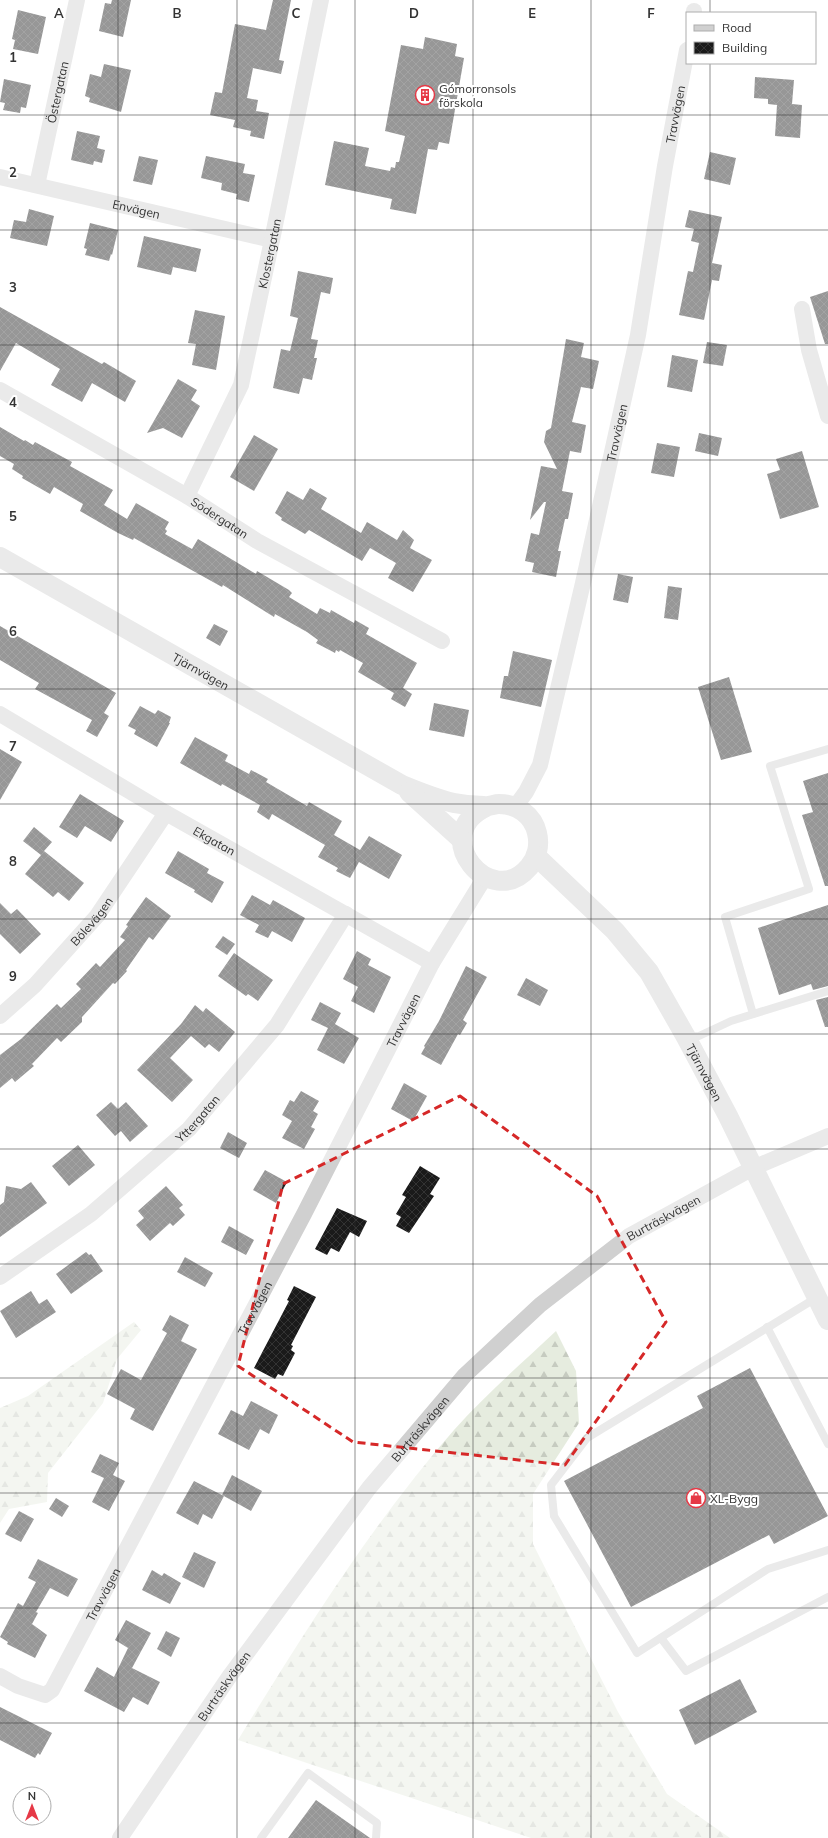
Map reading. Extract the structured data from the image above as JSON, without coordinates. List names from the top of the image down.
{
  "streets": {
    "street": [
      "Östergatan",
      "Travvägen",
      "Envägen",
      "Klostergatan",
      "Södergatan",
      "Tjärnvägen",
      "Ekgatan",
      "Bölevägen",
      "Yttergatan",
      "Burträskvägen"
    ]
  },
  "crossings": [
    ["Östergatan", "Envägen"],
    ["Travvägen", "Tjärnvägen"],
    ["Travvägen", "Ekgatan"],
    ["Envägen", "Klostergatan"],
    ["Klostergatan", "Södergatan"],
    ["Tjärnvägen", "Burträskvägen"],
    ["Ekgatan", "Bölevägen"],
    ["Ekgatan", "Yttergatan"]
  ],
  "places": {
    "building": ["Gómorronsols förskola"],
    "shop": ["XL-Bygg"]
  },
  "legend": ["Road", "Building"],
  "north": "top",
  "grid": {
    "columns": [
      "A",
      "B",
      "C",
      "D",
      "E",
      "F"
    ],
    "rows": [
      "1",
      "2",
      "3",
      "4",
      "5",
      "6",
      "7",
      "8",
      "9"
    ]
  }
}
